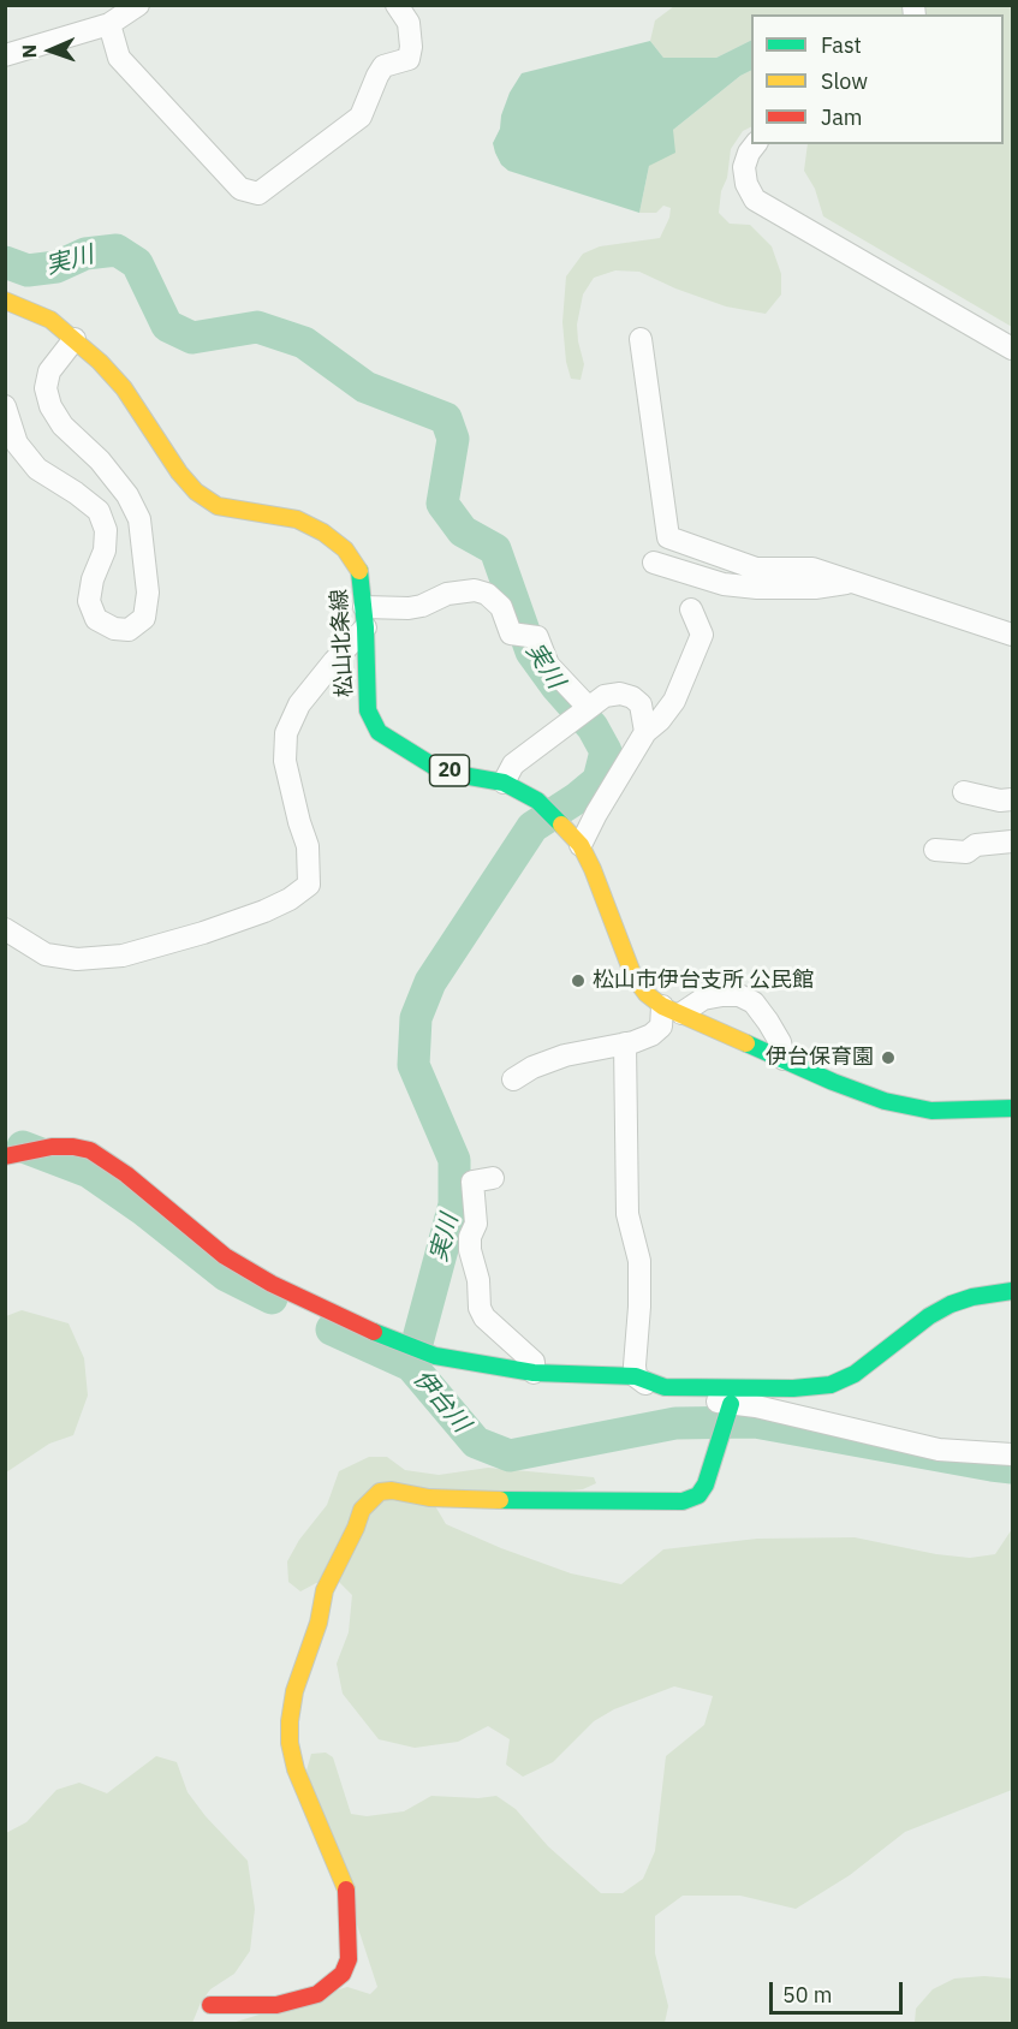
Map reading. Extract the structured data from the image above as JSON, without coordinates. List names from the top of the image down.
{
  "streets": {
    "street": ["松山北条線", "20"]
  },
  "water": ["実川", "伊台川"],
  "places": ["松山市伊台支所 公民館", "伊台保育園"],
  "legend": ["Fast", "Slow", "Jam"],
  "scale_bar": "50 m",
  "north": "left"
}
